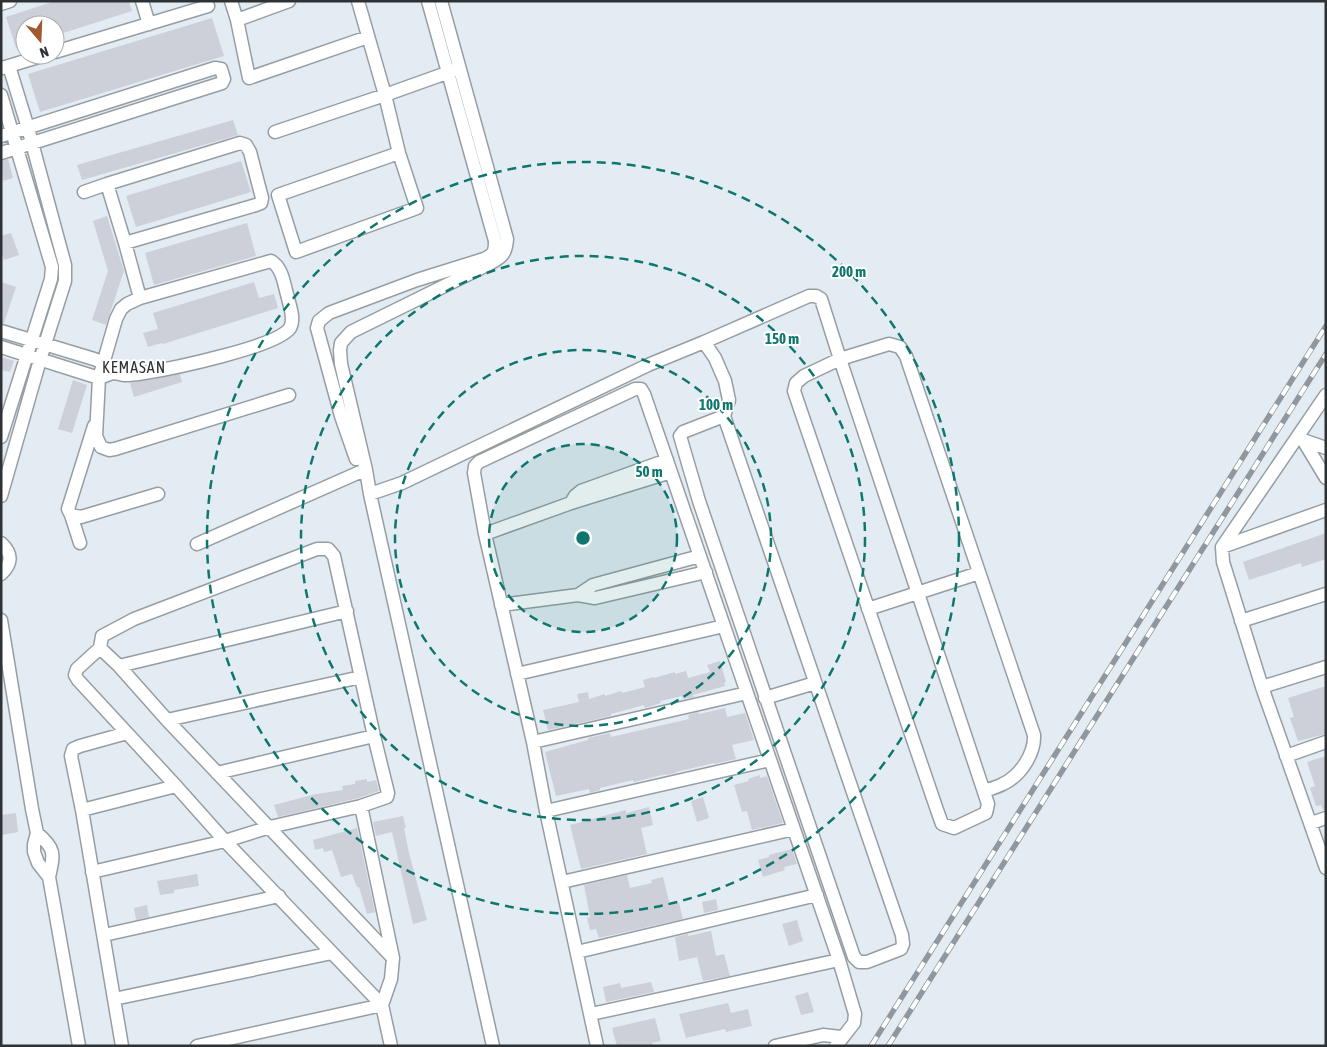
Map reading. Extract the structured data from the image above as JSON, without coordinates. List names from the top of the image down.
{
  "districts": ["KEMASAN"],
  "north": "bottom",
  "rings": [
    "200 m",
    "150 m",
    "100 m",
    "50 m"
  ]
}
